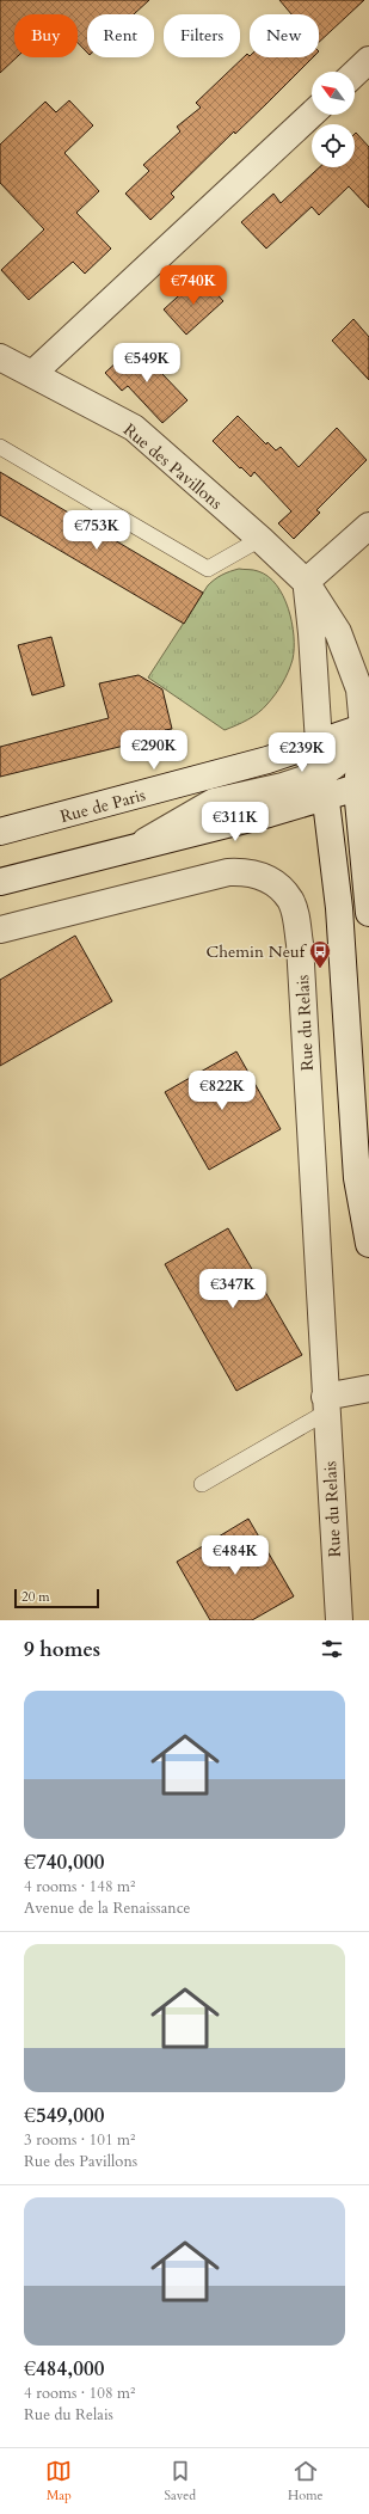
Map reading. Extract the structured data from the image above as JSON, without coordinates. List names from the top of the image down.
{
  "streets": {
    "street": ["Rue des Pavillons", "Rue de Paris", "Rue du Relais"]
  },
  "crossings": [
    ["Rue des Pavillons", "Rue de Paris"]
  ],
  "places": {
    "bus stop": ["Chemin Neuf"]
  },
  "scale_bar": "20 m",
  "north": "top left",
  "page": {
    "chip": [
      "Buy",
      "Rent",
      "Filters",
      "New"
    ],
    "price": [
      "€740K",
      "€549K",
      "€753K",
      "€290K",
      "€239K",
      "€311K",
      "€822K",
      "€347K",
      "€484K"
    ],
    "scale": "20 m",
    "heading": "9 homes",
    "list": [
      {
        "name": "€740,000",
        "note": "4 rooms · 148 m² · Avenue de la Renaissance"
      },
      {
        "name": "€549,000",
        "note": "3 rooms · 101 m² · Rue des Pavillons"
      },
      {
        "name": "€484,000",
        "note": "4 rooms · 108 m² · Rue du Relais"
      }
    ],
    "tabs": ["Map", "Saved", "Home"]
  }
}
